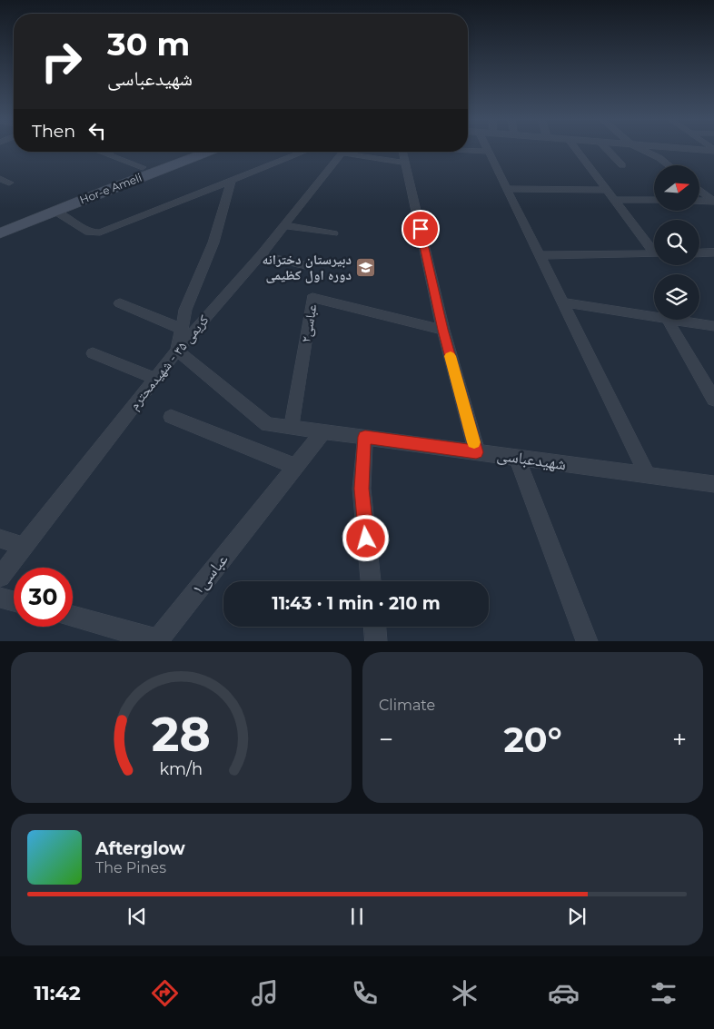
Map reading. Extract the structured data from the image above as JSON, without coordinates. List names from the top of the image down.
{
  "streets": {
    "main road": ["Hor-e Ameli"],
    "street": [
      "عباسی۲",
      "کریمی ۳۵ - شهیدمحترم",
      "شهیدعباسی",
      "عباسی۱"
    ]
  },
  "crossings": [
    ["عباسی۲", "شهیدعباسی"],
    ["کریمی ۳۵ - شهیدمحترم", "شهیدعباسی"],
    ["شهیدعباسی", "عباسی۱"]
  ],
  "places": {
    "school or university": ["دبیرستان دخترانه دوره اول کظیمی"]
  },
  "north": "right",
  "page": {
    "turn": ["30 m", "شهیدعباسی"],
    "then": "Then",
    "limit": "30",
    "trip": "11:43 · 1 min · 210 m",
    "tile": "Climate",
    "heat": ["−", "20°", "+"],
    "song": ["Afterglow", "The Pines"],
    "tabs": "11:42",
    "gauge": ["28", "km/h"]
  }
}
